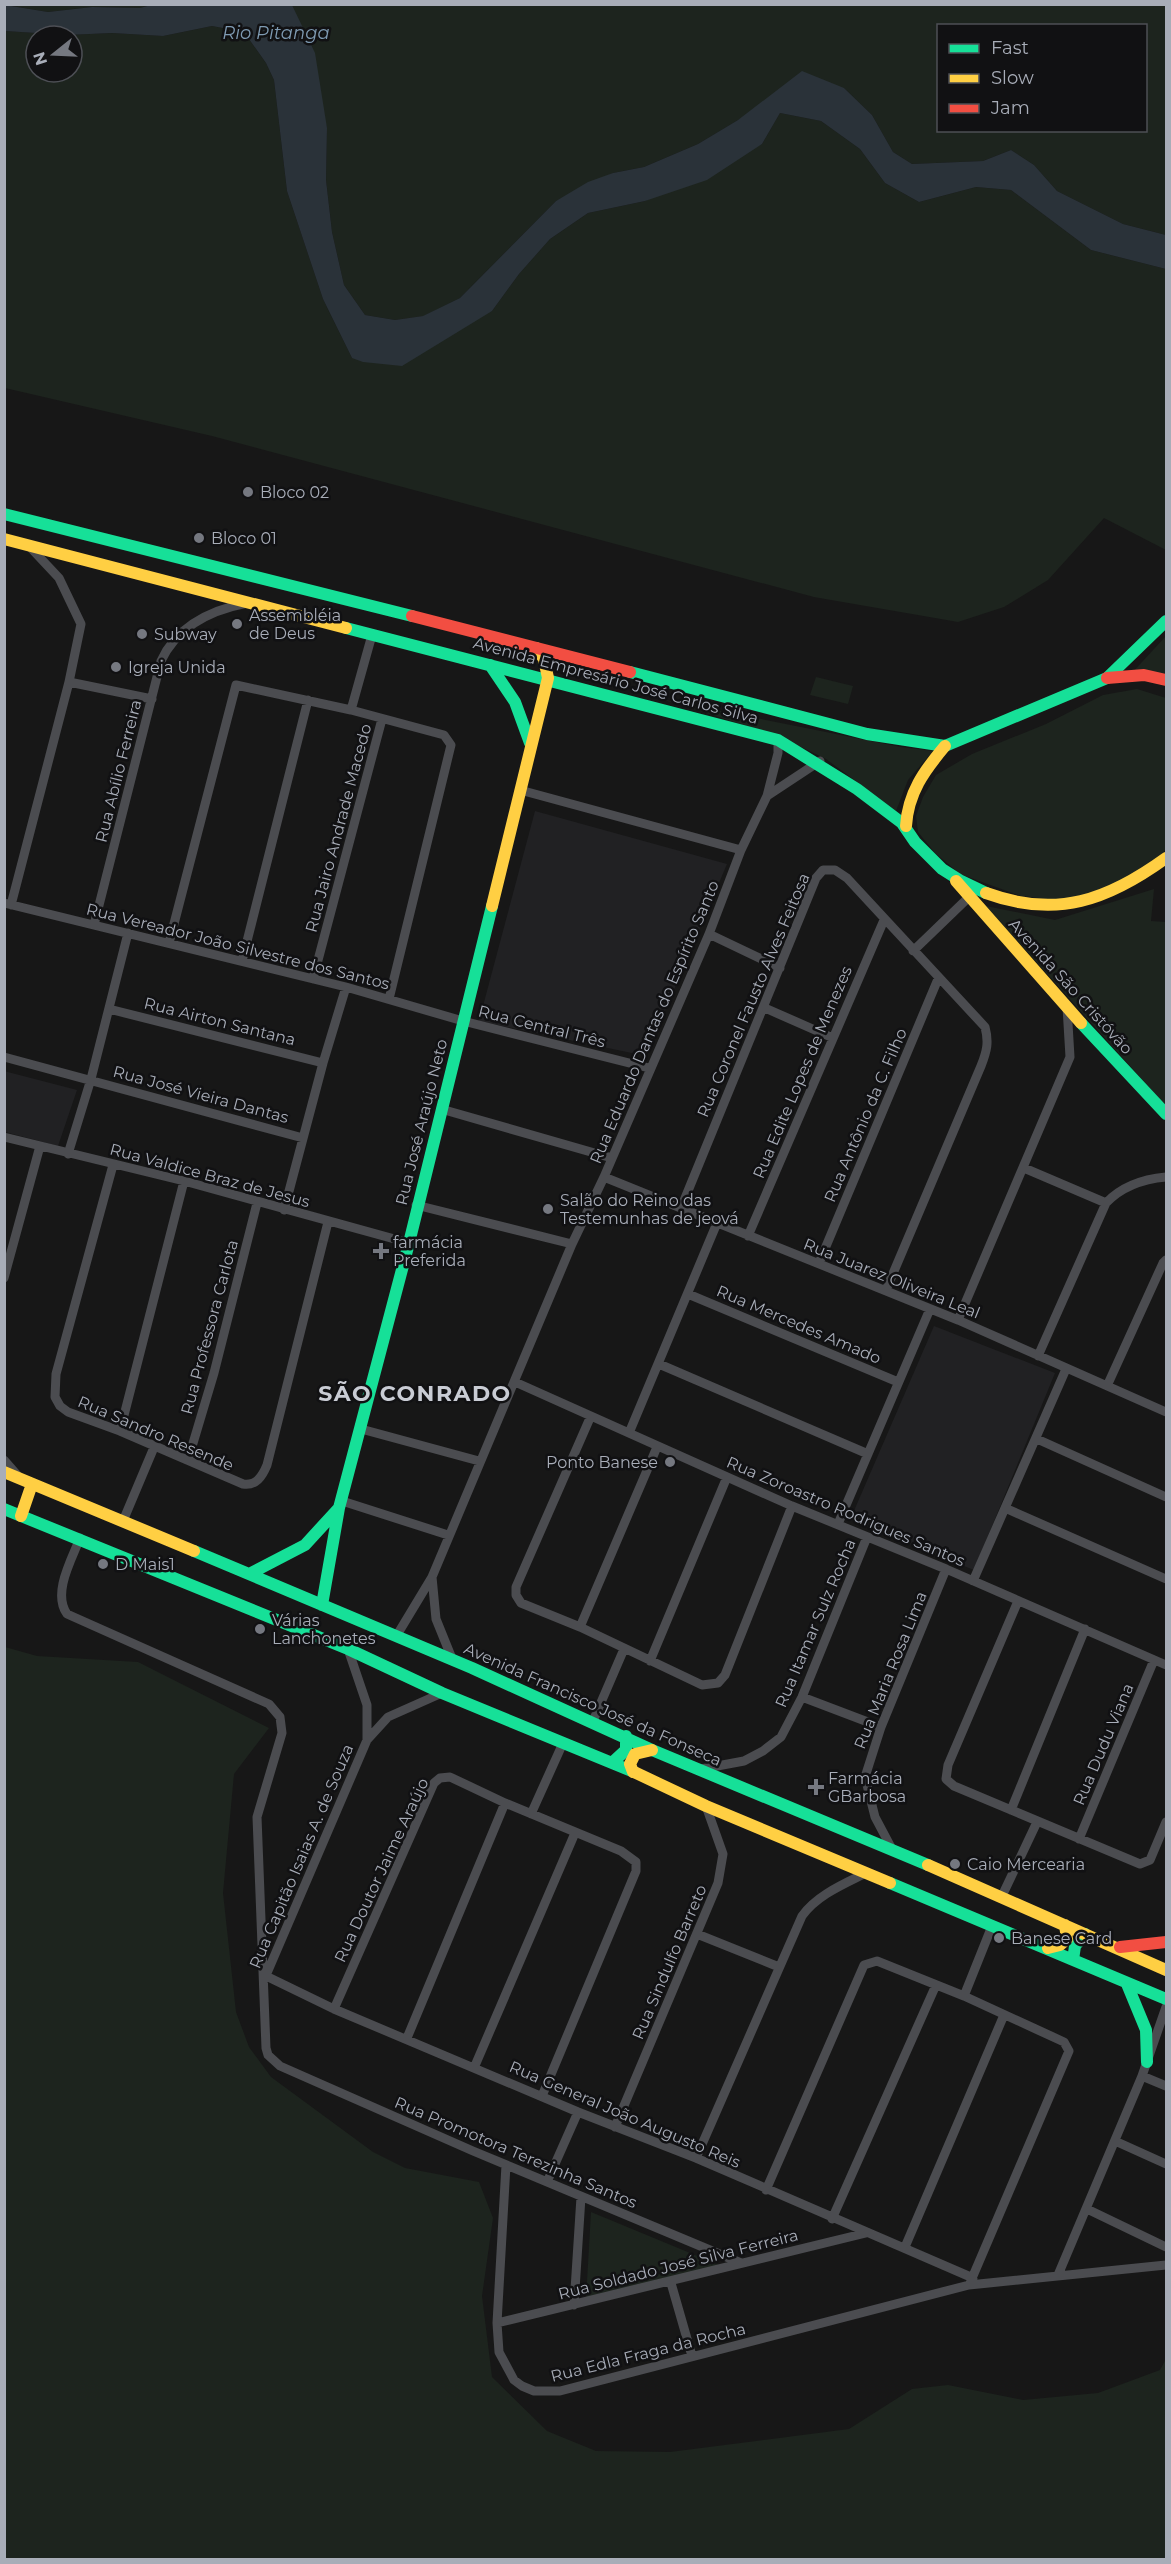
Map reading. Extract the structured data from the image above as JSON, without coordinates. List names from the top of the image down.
{
  "streets": {
    "main road": [
      "Avenida Empresário José Carlos Silva",
      "Avenida São Cristóvão",
      "Rua José Araújo Neto",
      "Avenida Francisco José da Fonseca"
    ],
    "street": [
      "Rua Abílio Ferreira",
      "Rua Jairo Andrade Macedo",
      "Rua Vereador João Silvestre dos Santos",
      "Rua Coronel Fausto Alves Feitosa",
      "Rua Airton Santana",
      "Rua Eduardo Dantas do Espírito Santo",
      "Rua Central Três",
      "Rua Edite Lopes de Menezes",
      "Rua José Vieira Dantas",
      "Rua Antônio da C. Filho",
      "Rua Valdice Braz de Jesus",
      "Rua Juarez Oliveira Leal",
      "Rua Mercedes Amado",
      "Rua Professora Carlota",
      "Rua Sandro Resende",
      "Rua Zoroastro Rodrigues Santos",
      "Rua Itamar Sulz Rocha",
      "Rua Maria Rosa Lima",
      "Rua Dudu Viana",
      "Rua Capitão Isaias A. de Souza",
      "Rua Doutor Jaime Araújo",
      "Rua Sindulfo Barreto",
      "Rua General João Augusto Reis",
      "Rua Promotora Terezinha Santos",
      "Rua Soldado José Silva Ferreira",
      "Rua Edla Fraga da Rocha"
    ]
  },
  "crossings": [
    ["Avenida Empresário José Carlos Silva", "Rua Abílio Ferreira"],
    ["Avenida Empresário José Carlos Silva", "Avenida São Cristóvão"],
    ["Avenida Empresário José Carlos Silva", "Rua Eduardo Dantas do Espírito Santo"],
    ["Avenida Empresário José Carlos Silva", "Rua José Araújo Neto"],
    ["Rua Abílio Ferreira", "Rua Vereador João Silvestre dos Santos"],
    ["Rua Jairo Andrade Macedo", "Rua Vereador João Silvestre dos Santos"],
    ["Rua Vereador João Silvestre dos Santos", "Rua Central Três"],
    ["Rua Vereador João Silvestre dos Santos", "Rua José Araújo Neto"],
    ["Rua Coronel Fausto Alves Feitosa", "Rua Edite Lopes de Menezes"],
    ["Rua Coronel Fausto Alves Feitosa", "Rua Antônio da C. Filho"],
    ["Rua Coronel Fausto Alves Feitosa", "Rua Juarez Oliveira Leal"],
    ["Rua Eduardo Dantas do Espírito Santo", "Rua Central Três"],
    ["Rua Eduardo Dantas do Espírito Santo", "Rua Juarez Oliveira Leal"],
    ["Rua Eduardo Dantas do Espírito Santo", "Rua Zoroastro Rodrigues Santos"],
    ["Rua Eduardo Dantas do Espírito Santo", "Avenida Francisco José da Fonseca"],
    ["Rua Central Três", "Rua José Araújo Neto"],
    ["Rua Edite Lopes de Menezes", "Rua Juarez Oliveira Leal"],
    ["Rua Antônio da C. Filho", "Rua Juarez Oliveira Leal"],
    ["Rua José Araújo Neto", "Rua Valdice Braz de Jesus"],
    ["Rua José Araújo Neto", "Avenida Francisco José da Fonseca"],
    ["Rua Valdice Braz de Jesus", "Rua Professora Carlota"],
    ["Rua Valdice Braz de Jesus", "Rua Sandro Resende"],
    ["Rua Professora Carlota", "Rua Sandro Resende"],
    ["Rua Zoroastro Rodrigues Santos", "Rua Itamar Sulz Rocha"],
    ["Rua Zoroastro Rodrigues Santos", "Rua Maria Rosa Lima"],
    ["Rua Zoroastro Rodrigues Santos", "Rua Dudu Viana"],
    ["Rua Itamar Sulz Rocha", "Avenida Francisco José da Fonseca"],
    ["Rua Maria Rosa Lima", "Avenida Francisco José da Fonseca"],
    ["Rua Capitão Isaias A. de Souza", "Rua General João Augusto Reis"],
    ["Rua Capitão Isaias A. de Souza", "Rua Promotora Terezinha Santos"],
    ["Rua Doutor Jaime Araújo", "Rua General João Augusto Reis"],
    ["Rua Sindulfo Barreto", "Rua General João Augusto Reis"],
    ["Rua General João Augusto Reis", "Rua Promotora Terezinha Santos"],
    ["Rua General João Augusto Reis", "Rua Soldado José Silva Ferreira"],
    ["Rua General João Augusto Reis", "Rua Edla Fraga da Rocha"],
    ["Rua Promotora Terezinha Santos", "Rua Soldado José Silva Ferreira"],
    ["Rua Promotora Terezinha Santos", "Rua Edla Fraga da Rocha"],
    ["Rua Soldado José Silva Ferreira", "Rua Edla Fraga da Rocha"]
  ],
  "districts": ["SÃO CONRADO"],
  "water": ["Rio Pitanga"],
  "places": {
    "other": [
      "Bloco 02",
      "Bloco 01",
      "Assembléia de Deus",
      "Subway",
      "Igreja Unida",
      "Salão do Reino das Testemunhas de jeová",
      "Ponto Banese",
      "D Mais1",
      "Várias Lanchonetes",
      "Caio Mercearia",
      "Banese Card"
    ],
    "health": ["farmácia Preferida", "Farmácia GBarbosa"]
  },
  "legend": ["Fast", "Slow", "Jam"],
  "north": "left"
}
